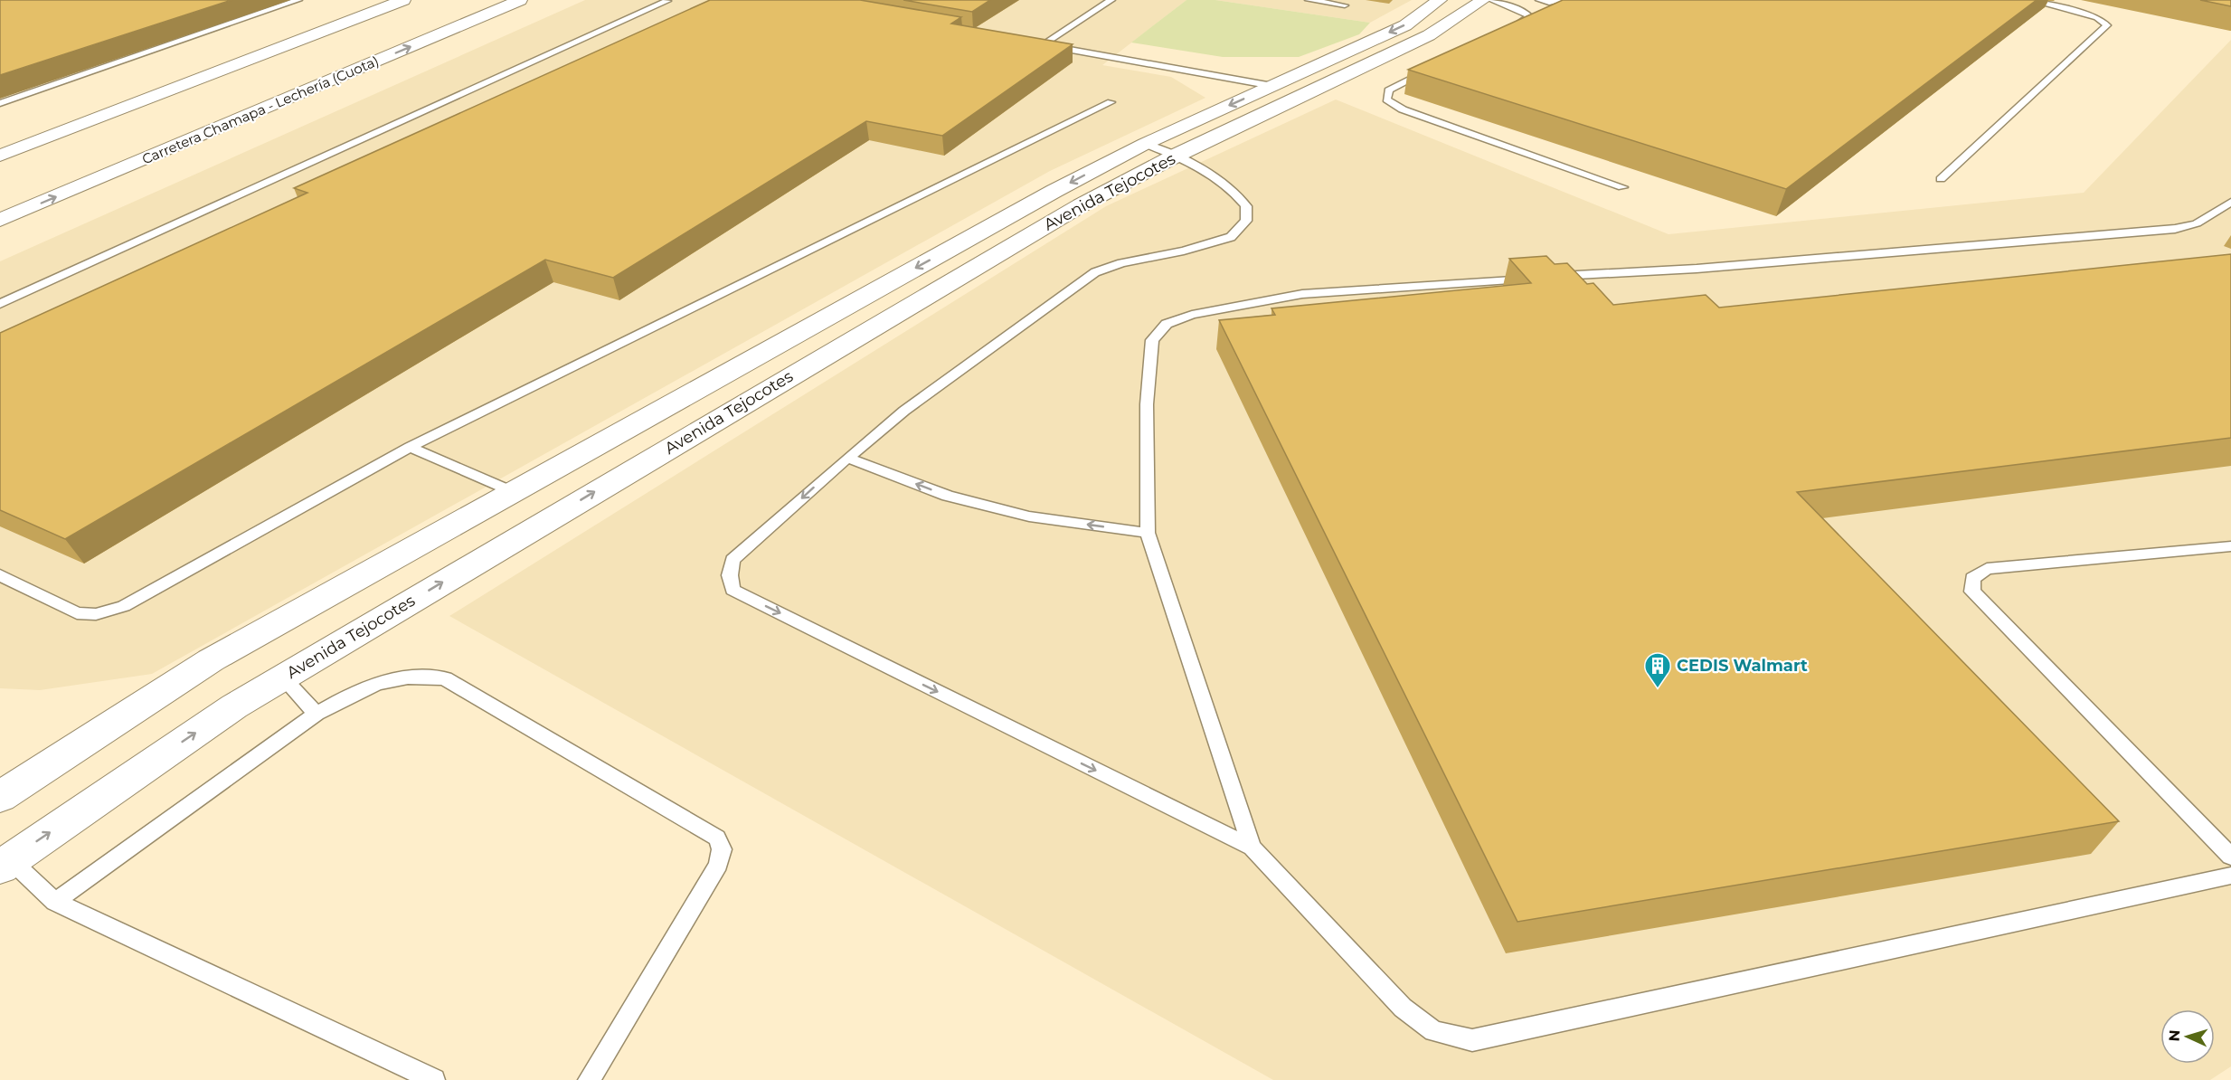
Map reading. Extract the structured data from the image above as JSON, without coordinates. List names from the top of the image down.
{
  "streets": {
    "main road": ["Carretera Chamapa - Lechería (Cuota)", "Avenida Tejocotes"]
  },
  "places": {
    "building": ["CEDIS Walmart"]
  },
  "north": "left"
}
